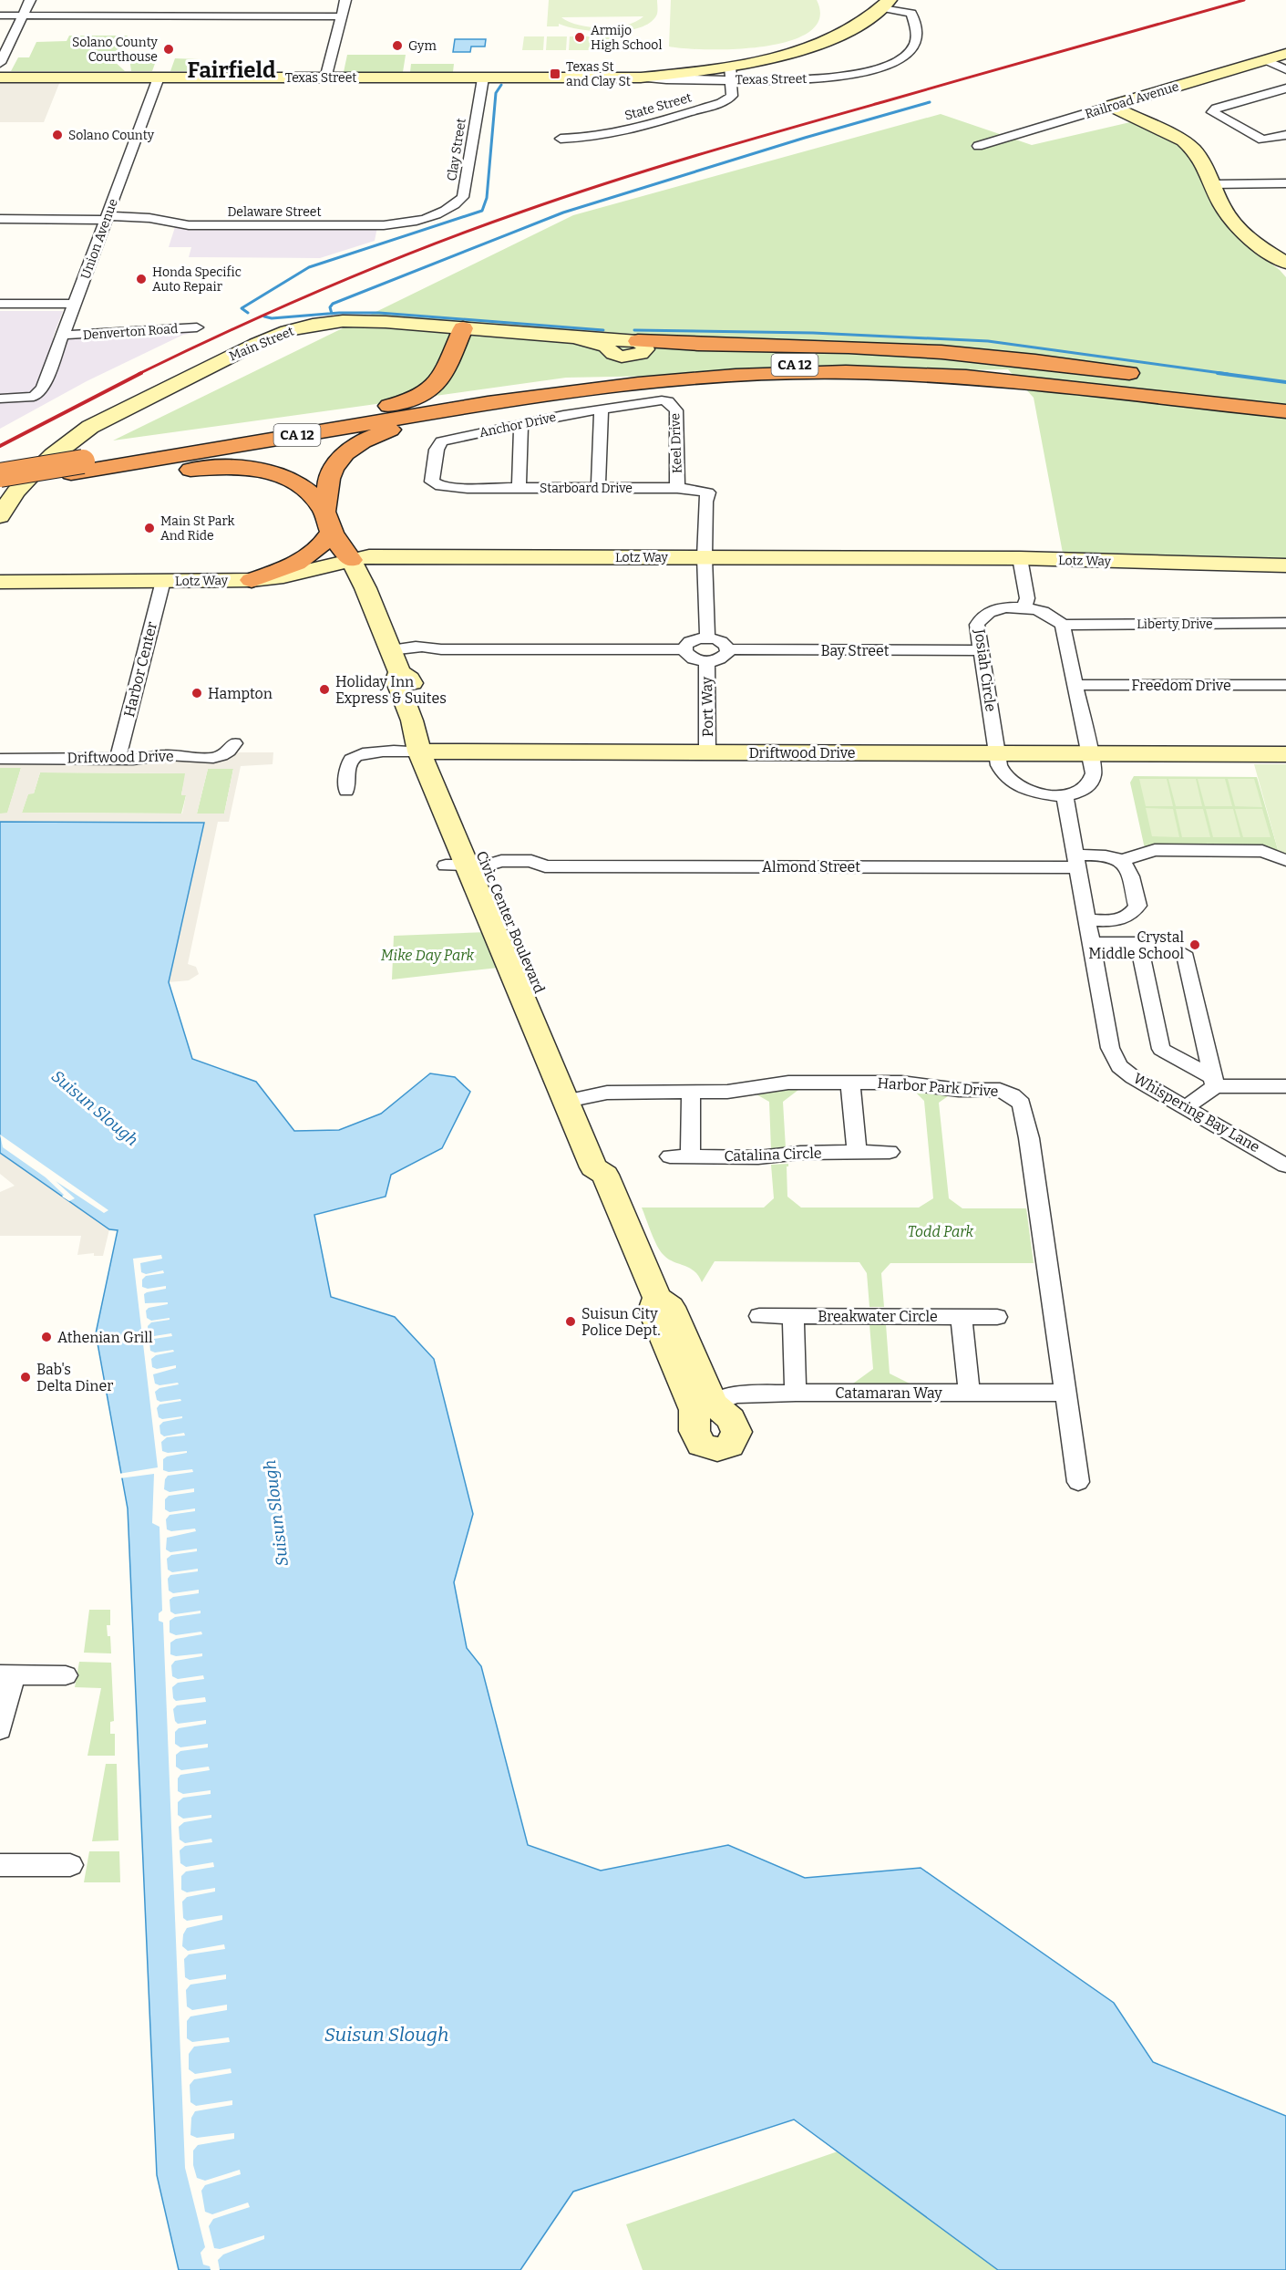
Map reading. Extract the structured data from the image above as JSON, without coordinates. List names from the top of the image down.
{
  "streets": {
    "highway": ["CA 12"],
    "street": [
      "Texas Street",
      "Railroad Avenue",
      "State Street",
      "Clay Street",
      "Delaware Street",
      "Union Avenue",
      "Denverton Road",
      "Main Street",
      "Anchor Drive",
      "Keel Drive",
      "Starboard Drive",
      "Lotz Way",
      "Liberty Drive",
      "Bay Street",
      "Harbor Center",
      "Josiah Circle",
      "Freedom Drive",
      "Port Way",
      "Driftwood Drive",
      "Almond Street",
      "Civic Center Boulevard",
      "Harbor Park Drive",
      "Whispering Bay Lane",
      "Catalina Circle",
      "Breakwater Circle",
      "Catamaran Way"
    ]
  },
  "crossings": [
    ["Texas Street", "State Street"],
    ["Texas Street", "Clay Street"],
    ["Texas Street", "Union Avenue"],
    ["Clay Street", "Delaware Street"],
    ["Delaware Street", "Union Avenue"],
    ["Union Avenue", "Denverton Road"],
    ["Anchor Drive", "Keel Drive"],
    ["Anchor Drive", "Starboard Drive"],
    ["Keel Drive", "Starboard Drive"],
    ["Starboard Drive", "Lotz Way"],
    ["Lotz Way", "Harbor Center"],
    ["Lotz Way", "Civic Center Boulevard"],
    ["Liberty Drive", "Josiah Circle"],
    ["Bay Street", "Josiah Circle"],
    ["Bay Street", "Port Way"],
    ["Harbor Center", "Driftwood Drive"],
    ["Josiah Circle", "Freedom Drive"],
    ["Josiah Circle", "Driftwood Drive"],
    ["Josiah Circle", "Whispering Bay Lane"],
    ["Port Way", "Driftwood Drive"],
    ["Driftwood Drive", "Civic Center Boulevard"],
    ["Almond Street", "Civic Center Boulevard"],
    ["Almond Street", "Whispering Bay Lane"],
    ["Civic Center Boulevard", "Harbor Park Drive"],
    ["Civic Center Boulevard", "Catamaran Way"],
    ["Harbor Park Drive", "Catamaran Way"]
  ],
  "districts": ["Fairfield"],
  "water": ["Suisun Slough"],
  "parks": ["Mike Day Park", "Todd Park"],
  "places": {
    "other": [
      "Armijo High School",
      "Gym",
      "Solano County Courthouse",
      "Solano County",
      "Honda Specific Auto Repair",
      "Main St Park And Ride",
      "Holiday Inn Express & Suites",
      "Hampton",
      "Crystal Middle School",
      "Suisun City Police Dept.",
      "Athenian Grill",
      "Bab's Delta Diner"
    ],
    "transit": ["Texas St and Clay St"]
  }
}
